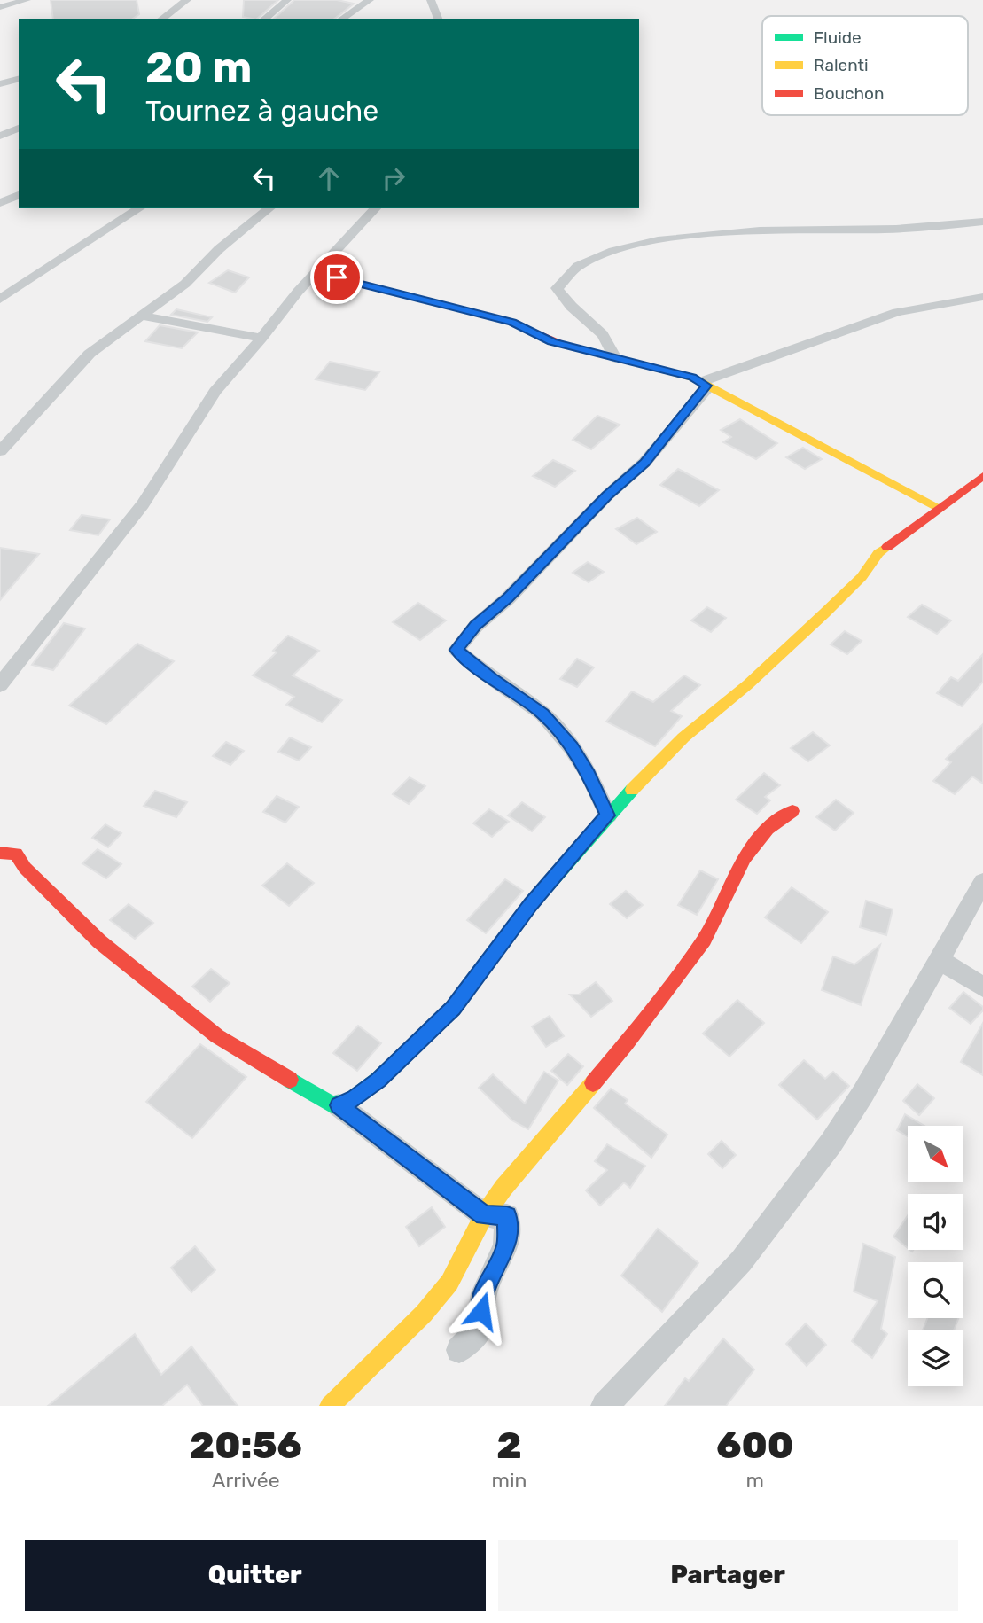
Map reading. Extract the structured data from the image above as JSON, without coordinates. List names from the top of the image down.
{
  "legend": ["Fluide", "Ralenti", "Bouchon"],
  "north": "bottom right",
  "page": {
    "turn": ["20 m", "Tournez à gauche"],
    "eta": [
      "20:56",
      "Arrivée",
      "2",
      "min",
      "600",
      "m"
    ],
    "buttons": ["Quitter", "Partager"]
  }
}
